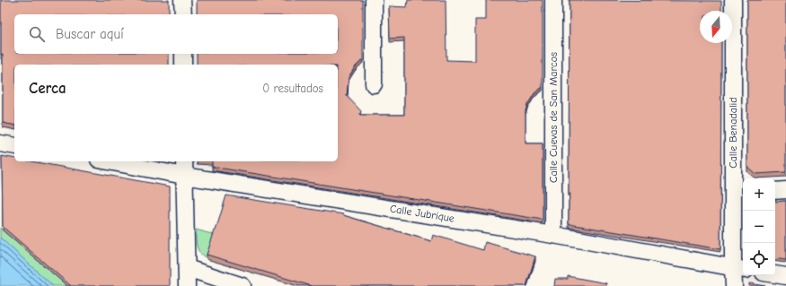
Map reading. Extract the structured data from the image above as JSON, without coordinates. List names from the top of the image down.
{
  "streets": {
    "street": ["Calle Cuevas de San Marcos", "Calle Benadalid", "Calle Jubrique"]
  },
  "crossings": [
    ["Calle Cuevas de San Marcos", "Calle Jubrique"],
    ["Calle Benadalid", "Calle Jubrique"]
  ],
  "north": "bottom",
  "page": {
    "search": "Buscar aquí",
    "heading": ["Cerca", "0 resultados"],
    "map_buttons": ["+", "−"]
  }
}
